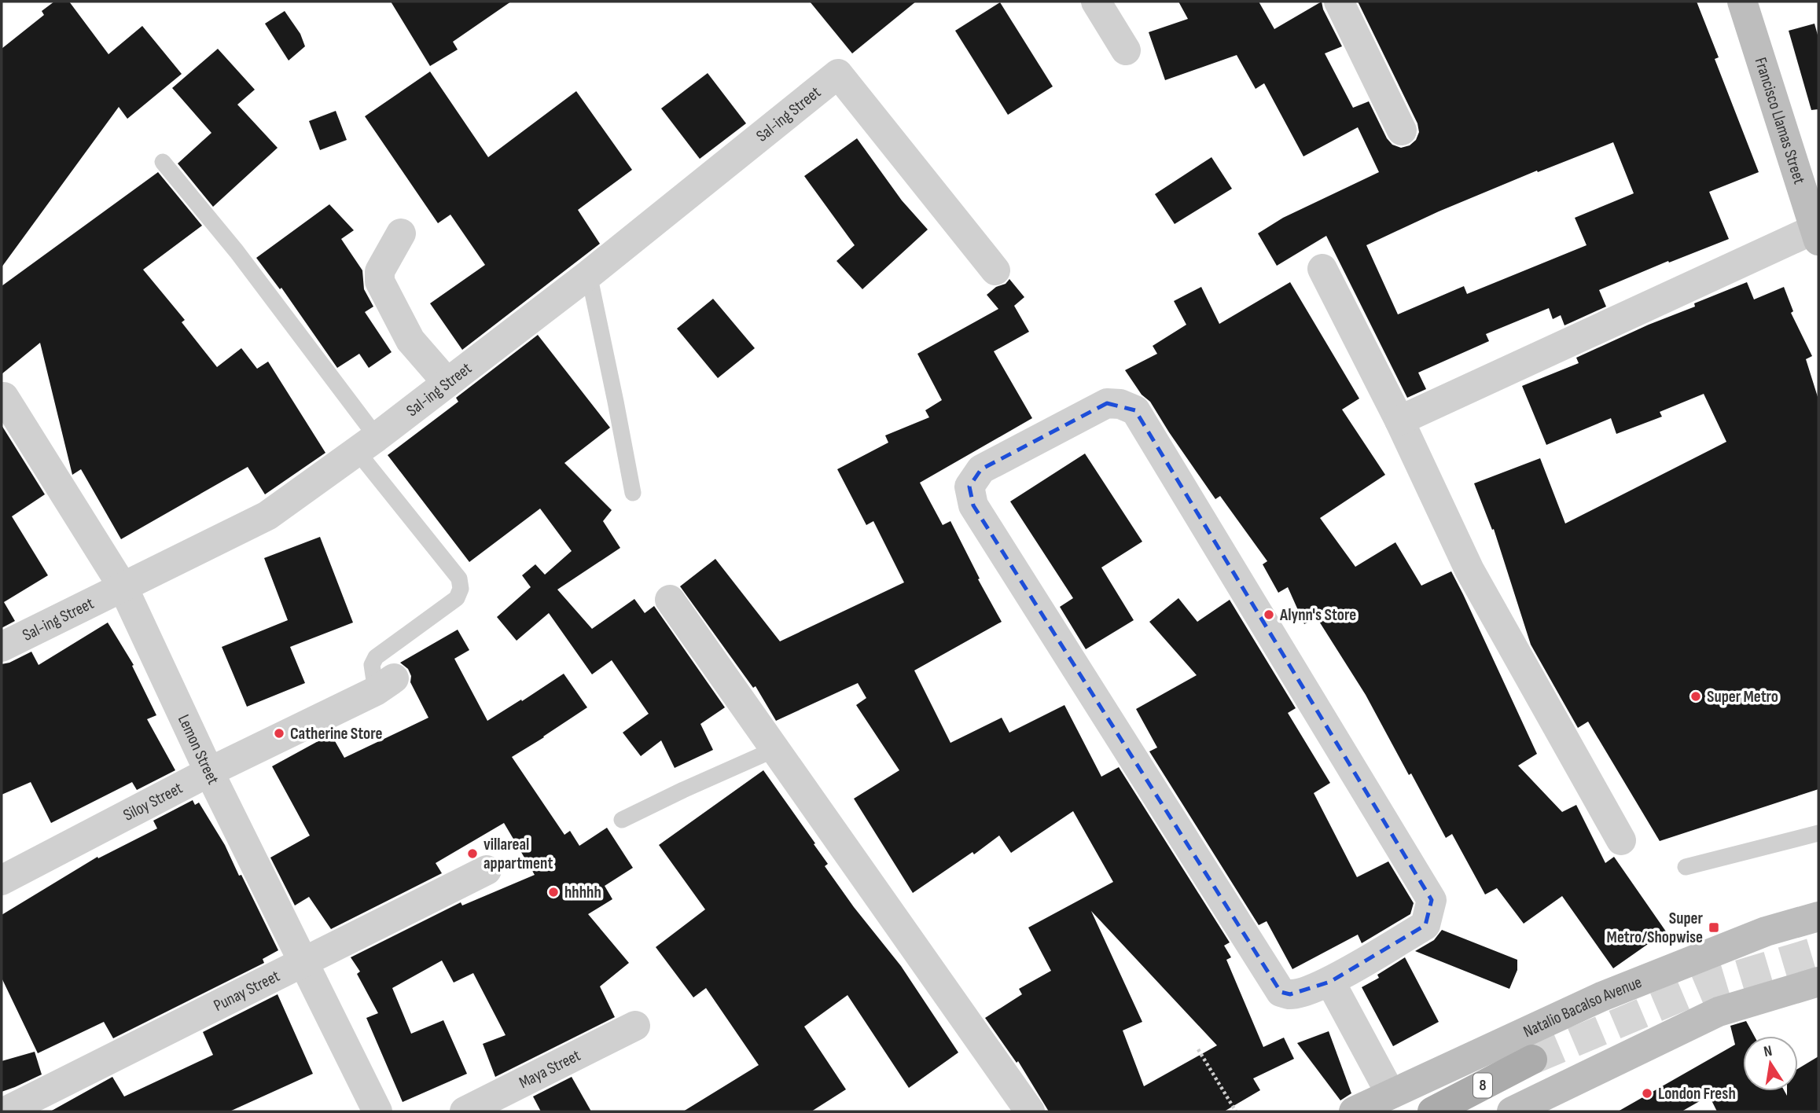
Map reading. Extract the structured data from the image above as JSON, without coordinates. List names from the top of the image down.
{
  "streets": {
    "main road": ["Francisco Llamas Street", "Natalio Bacalso Avenue", "8"],
    "street": [
      "Sal-ing Street",
      "Lemon Street",
      "Siloy Street",
      "Punay Street",
      "Maya Street"
    ]
  },
  "crossings": [
    ["Sal-ing Street", "Lemon Street"],
    ["Lemon Street", "Siloy Street"],
    ["Lemon Street", "Punay Street"]
  ],
  "places": {
    "other": [
      "Alynn's Store",
      "Super Metro",
      "Catherine Store",
      "villareal appartment",
      "hhhhh",
      "London Fresh"
    ],
    "transit": ["Super Metro/Shopwise"]
  },
  "north": "top"
}
